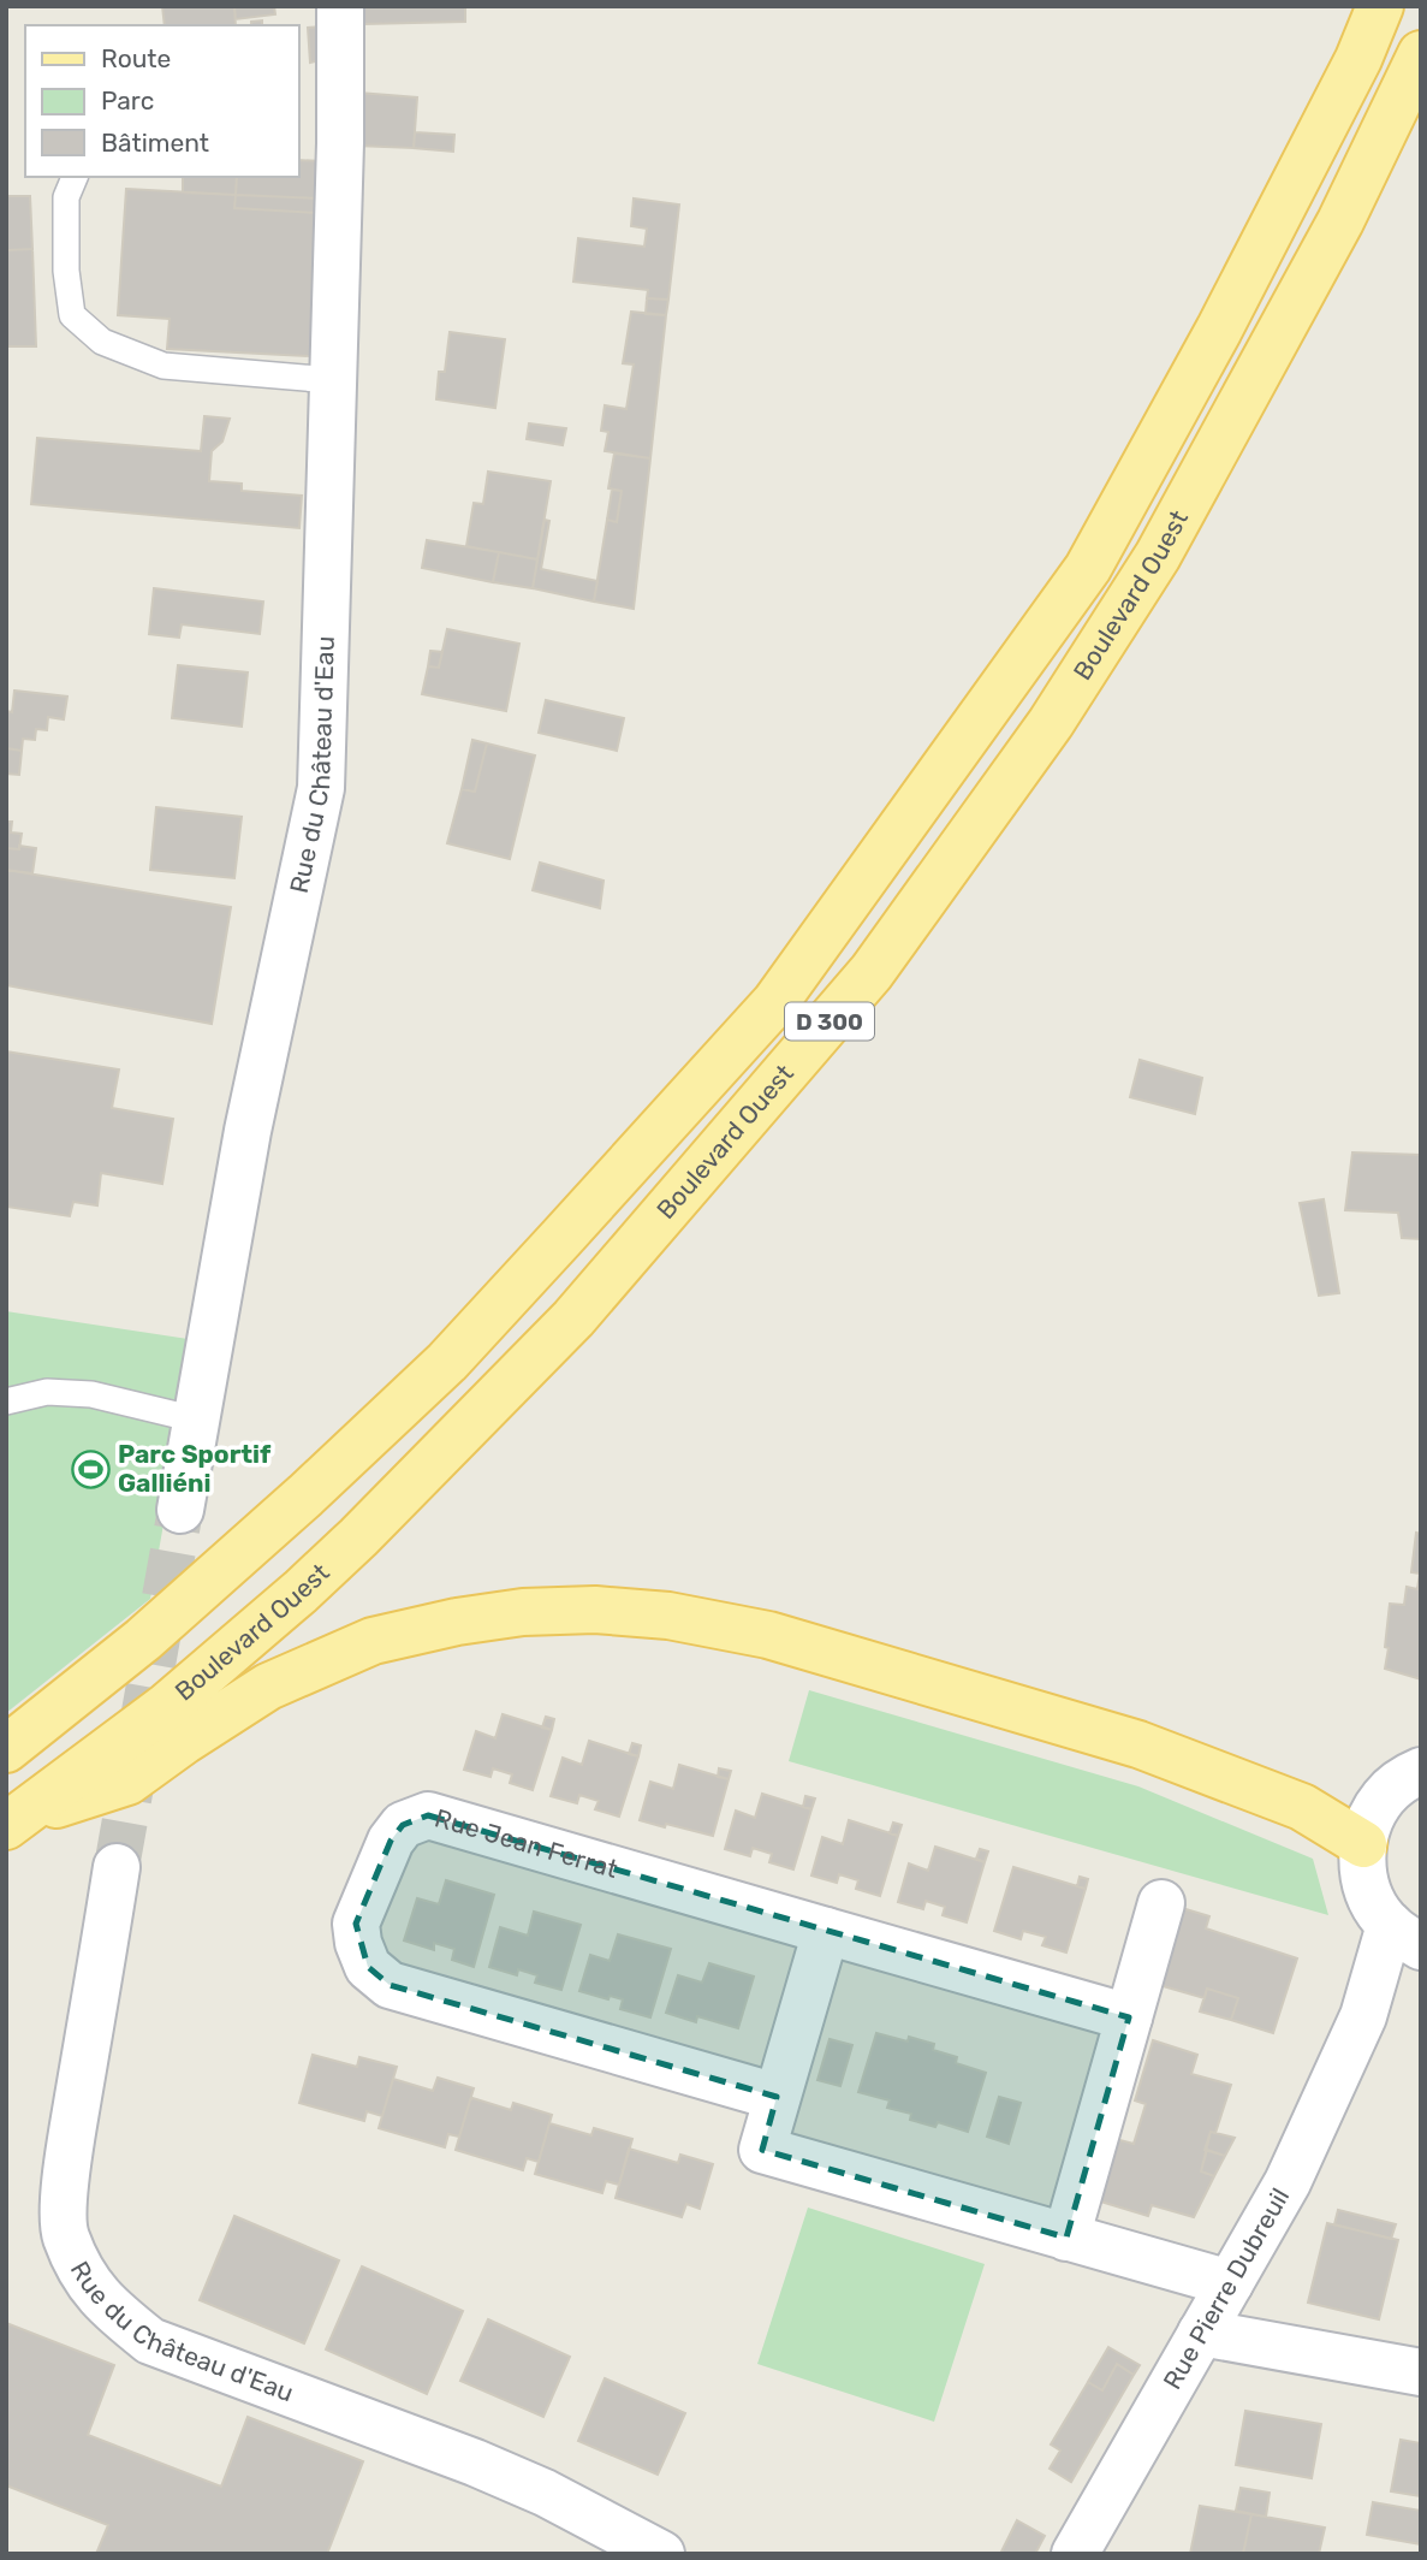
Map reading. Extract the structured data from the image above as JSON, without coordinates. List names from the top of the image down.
{
  "streets": {
    "main road": ["Boulevard Ouest", "D 300"],
    "street": ["Rue du Château d'Eau", "Rue Jean Ferrat", "Rue Pierre Dubreuil"]
  },
  "places": {
    "sports": ["Parc Sportif Galliéni"]
  },
  "legend": ["Route", "Parc", "Bâtiment"]
}
